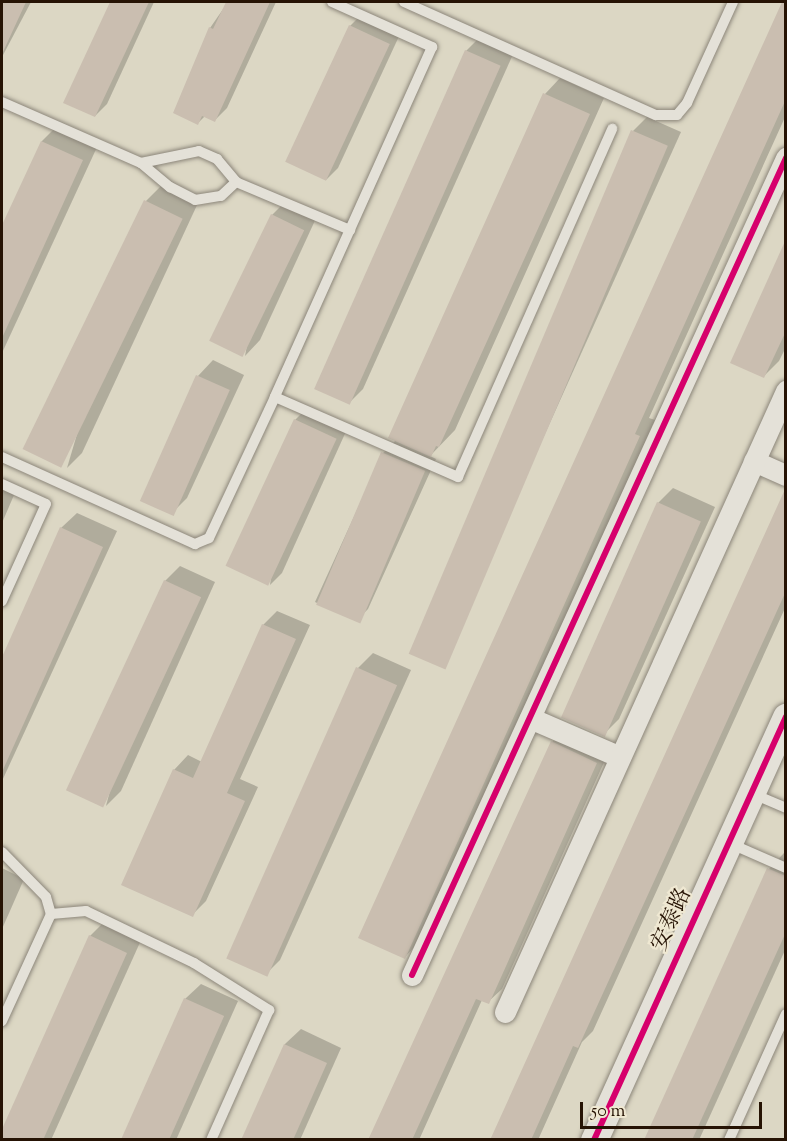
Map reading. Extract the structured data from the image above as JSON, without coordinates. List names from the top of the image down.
{
  "streets": {
    "street": ["安泰路"]
  },
  "scale_bar": "50 m"
}
